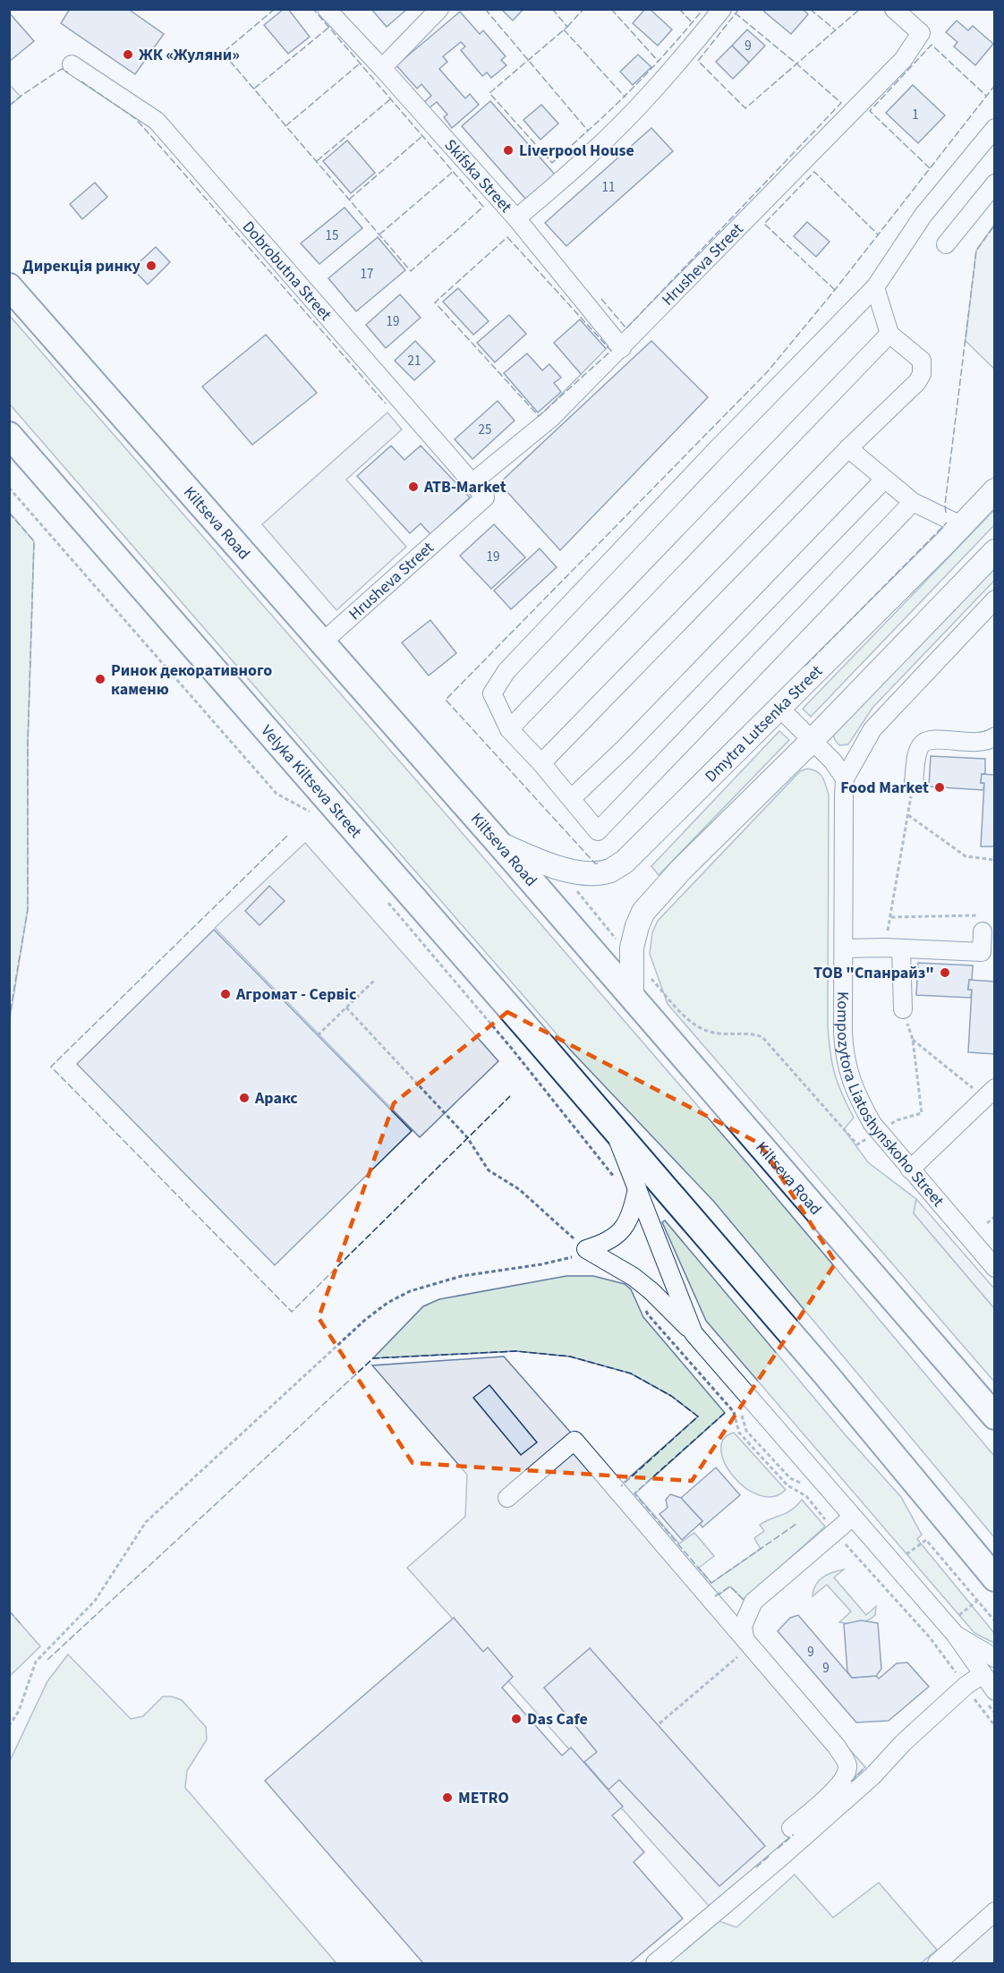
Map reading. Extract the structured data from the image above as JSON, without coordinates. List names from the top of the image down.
{
  "streets": {
    "highway": ["Kiltseva Road", "Velyka Kiltseva Street"],
    "main road": ["Dmytra Lutsenka Street"],
    "street": [
      "Skifska Street",
      "Hrusheva Street",
      "Dobrobutna Street",
      "Kompozytora Liatoshynskoho Street"
    ]
  },
  "crossings": [
    ["Skifska Street", "Hrusheva Street"],
    ["Hrusheva Street", "Dobrobutna Street"],
    ["Hrusheva Street", "Kiltseva Road"],
    ["Kiltseva Road", "Dmytra Lutsenka Street"]
  ],
  "places": [
    "ЖК «Жуляни»",
    "Liverpool House",
    "Дирекція ринку",
    "ATB-Market",
    "Ринок декоративного каменю",
    "Food Market",
    "ТОВ \"Спанрайз\"",
    "Агромат - Сервіс",
    "Аракс",
    "Das Cafe",
    "METRO"
  ],
  "house_numbers": [
    "9",
    "1",
    "11",
    "15",
    "17",
    "19",
    "21",
    "25",
    "19",
    "9",
    "9"
  ]
}
